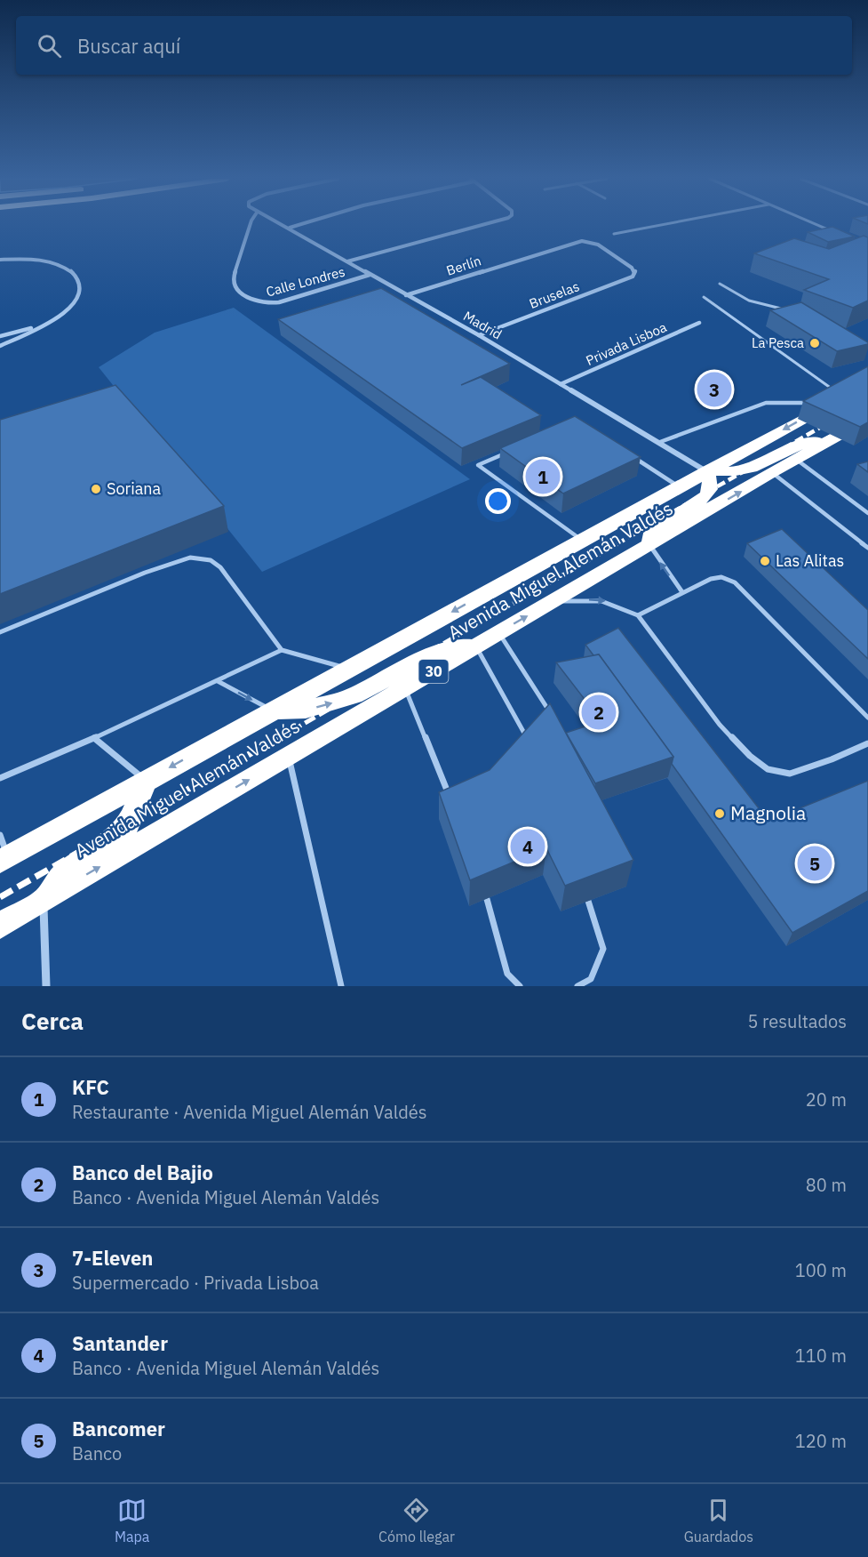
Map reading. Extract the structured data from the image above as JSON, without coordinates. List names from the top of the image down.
{
  "streets": {
    "highway": ["Avenida Miguel Alemán Valdés", "30"],
    "street": [
      "Berlín",
      "Calle Londres",
      "Bruselas",
      "Madrid",
      "Privada Lisboa"
    ]
  },
  "crossings": [
    ["Berlín", "Bruselas"],
    ["Berlín", "Madrid"],
    ["Calle Londres", "Madrid"],
    ["Bruselas", "Madrid"],
    ["Madrid", "Privada Lisboa"],
    ["Madrid", "Avenida Miguel Alemán Valdés"]
  ],
  "places": [
    "La Pesca",
    "Soriana",
    "Las Alitas",
    "Magnolia"
  ],
  "page": {
    "search": "Buscar aquí",
    "pins": [
      "3",
      "1",
      "2",
      "4",
      "5"
    ],
    "heading": ["Cerca", "5 resultados"],
    "list": [
      {
        "mark": "1",
        "name": "KFC",
        "note": "Restaurante · Avenida Miguel Alemán Valdés",
        "value": "20 m"
      },
      {
        "mark": "2",
        "name": "Banco del Bajio",
        "note": "Banco · Avenida Miguel Alemán Valdés",
        "value": "80 m"
      },
      {
        "mark": "3",
        "name": "7-Eleven",
        "note": "Supermercado · Privada Lisboa",
        "value": "100 m"
      },
      {
        "mark": "4",
        "name": "Santander",
        "note": "Banco · Avenida Miguel Alemán Valdés",
        "value": "110 m"
      },
      {
        "mark": "5",
        "name": "Bancomer",
        "note": "Banco",
        "value": "120 m"
      }
    ],
    "nav": ["Mapa", "Cómo llegar", "Guardados"]
  }
}
